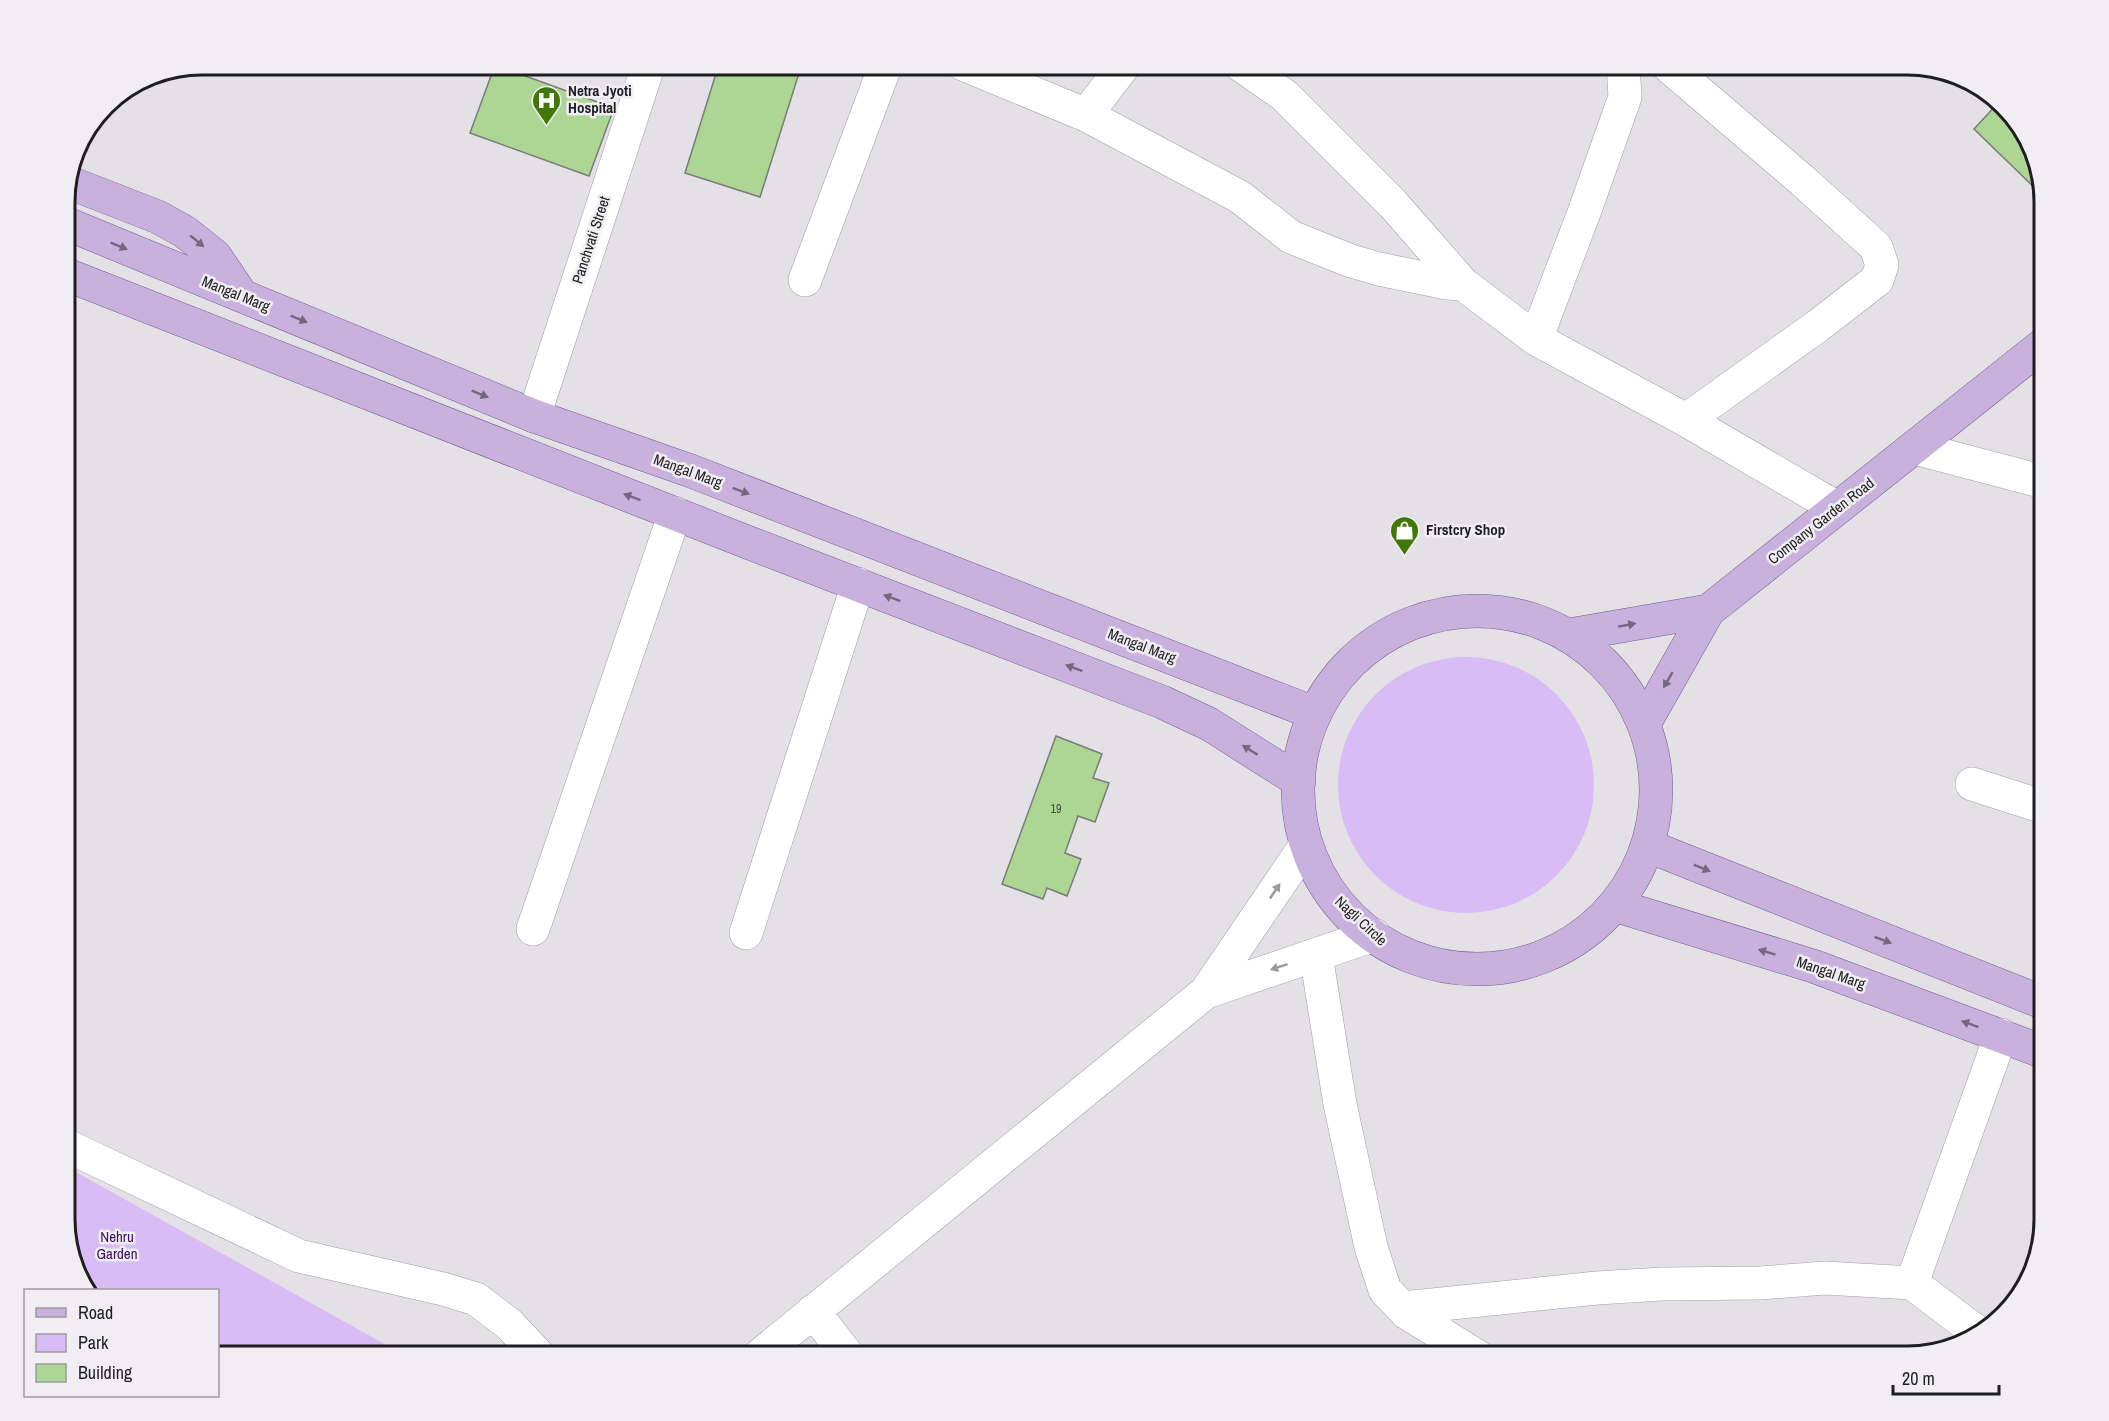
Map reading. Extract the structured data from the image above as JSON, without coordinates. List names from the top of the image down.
{
  "streets": {
    "main road": ["Mangal Marg", "Company Garden Road", "Nagli Circle"],
    "street": ["Panchvati Street"]
  },
  "crossings": [
    ["Panchvati Street", "Mangal Marg"],
    ["Mangal Marg", "Nagli Circle"],
    ["Company Garden Road", "Nagli Circle"]
  ],
  "parks": ["Nehru Garden"],
  "places": {
    "hospital": ["Netra Jyoti Hospital"],
    "shop": ["Firstcry Shop"]
  },
  "house_numbers": ["19"],
  "legend": ["Road", "Park", "Building"],
  "scale_bar": "20 m"
}
